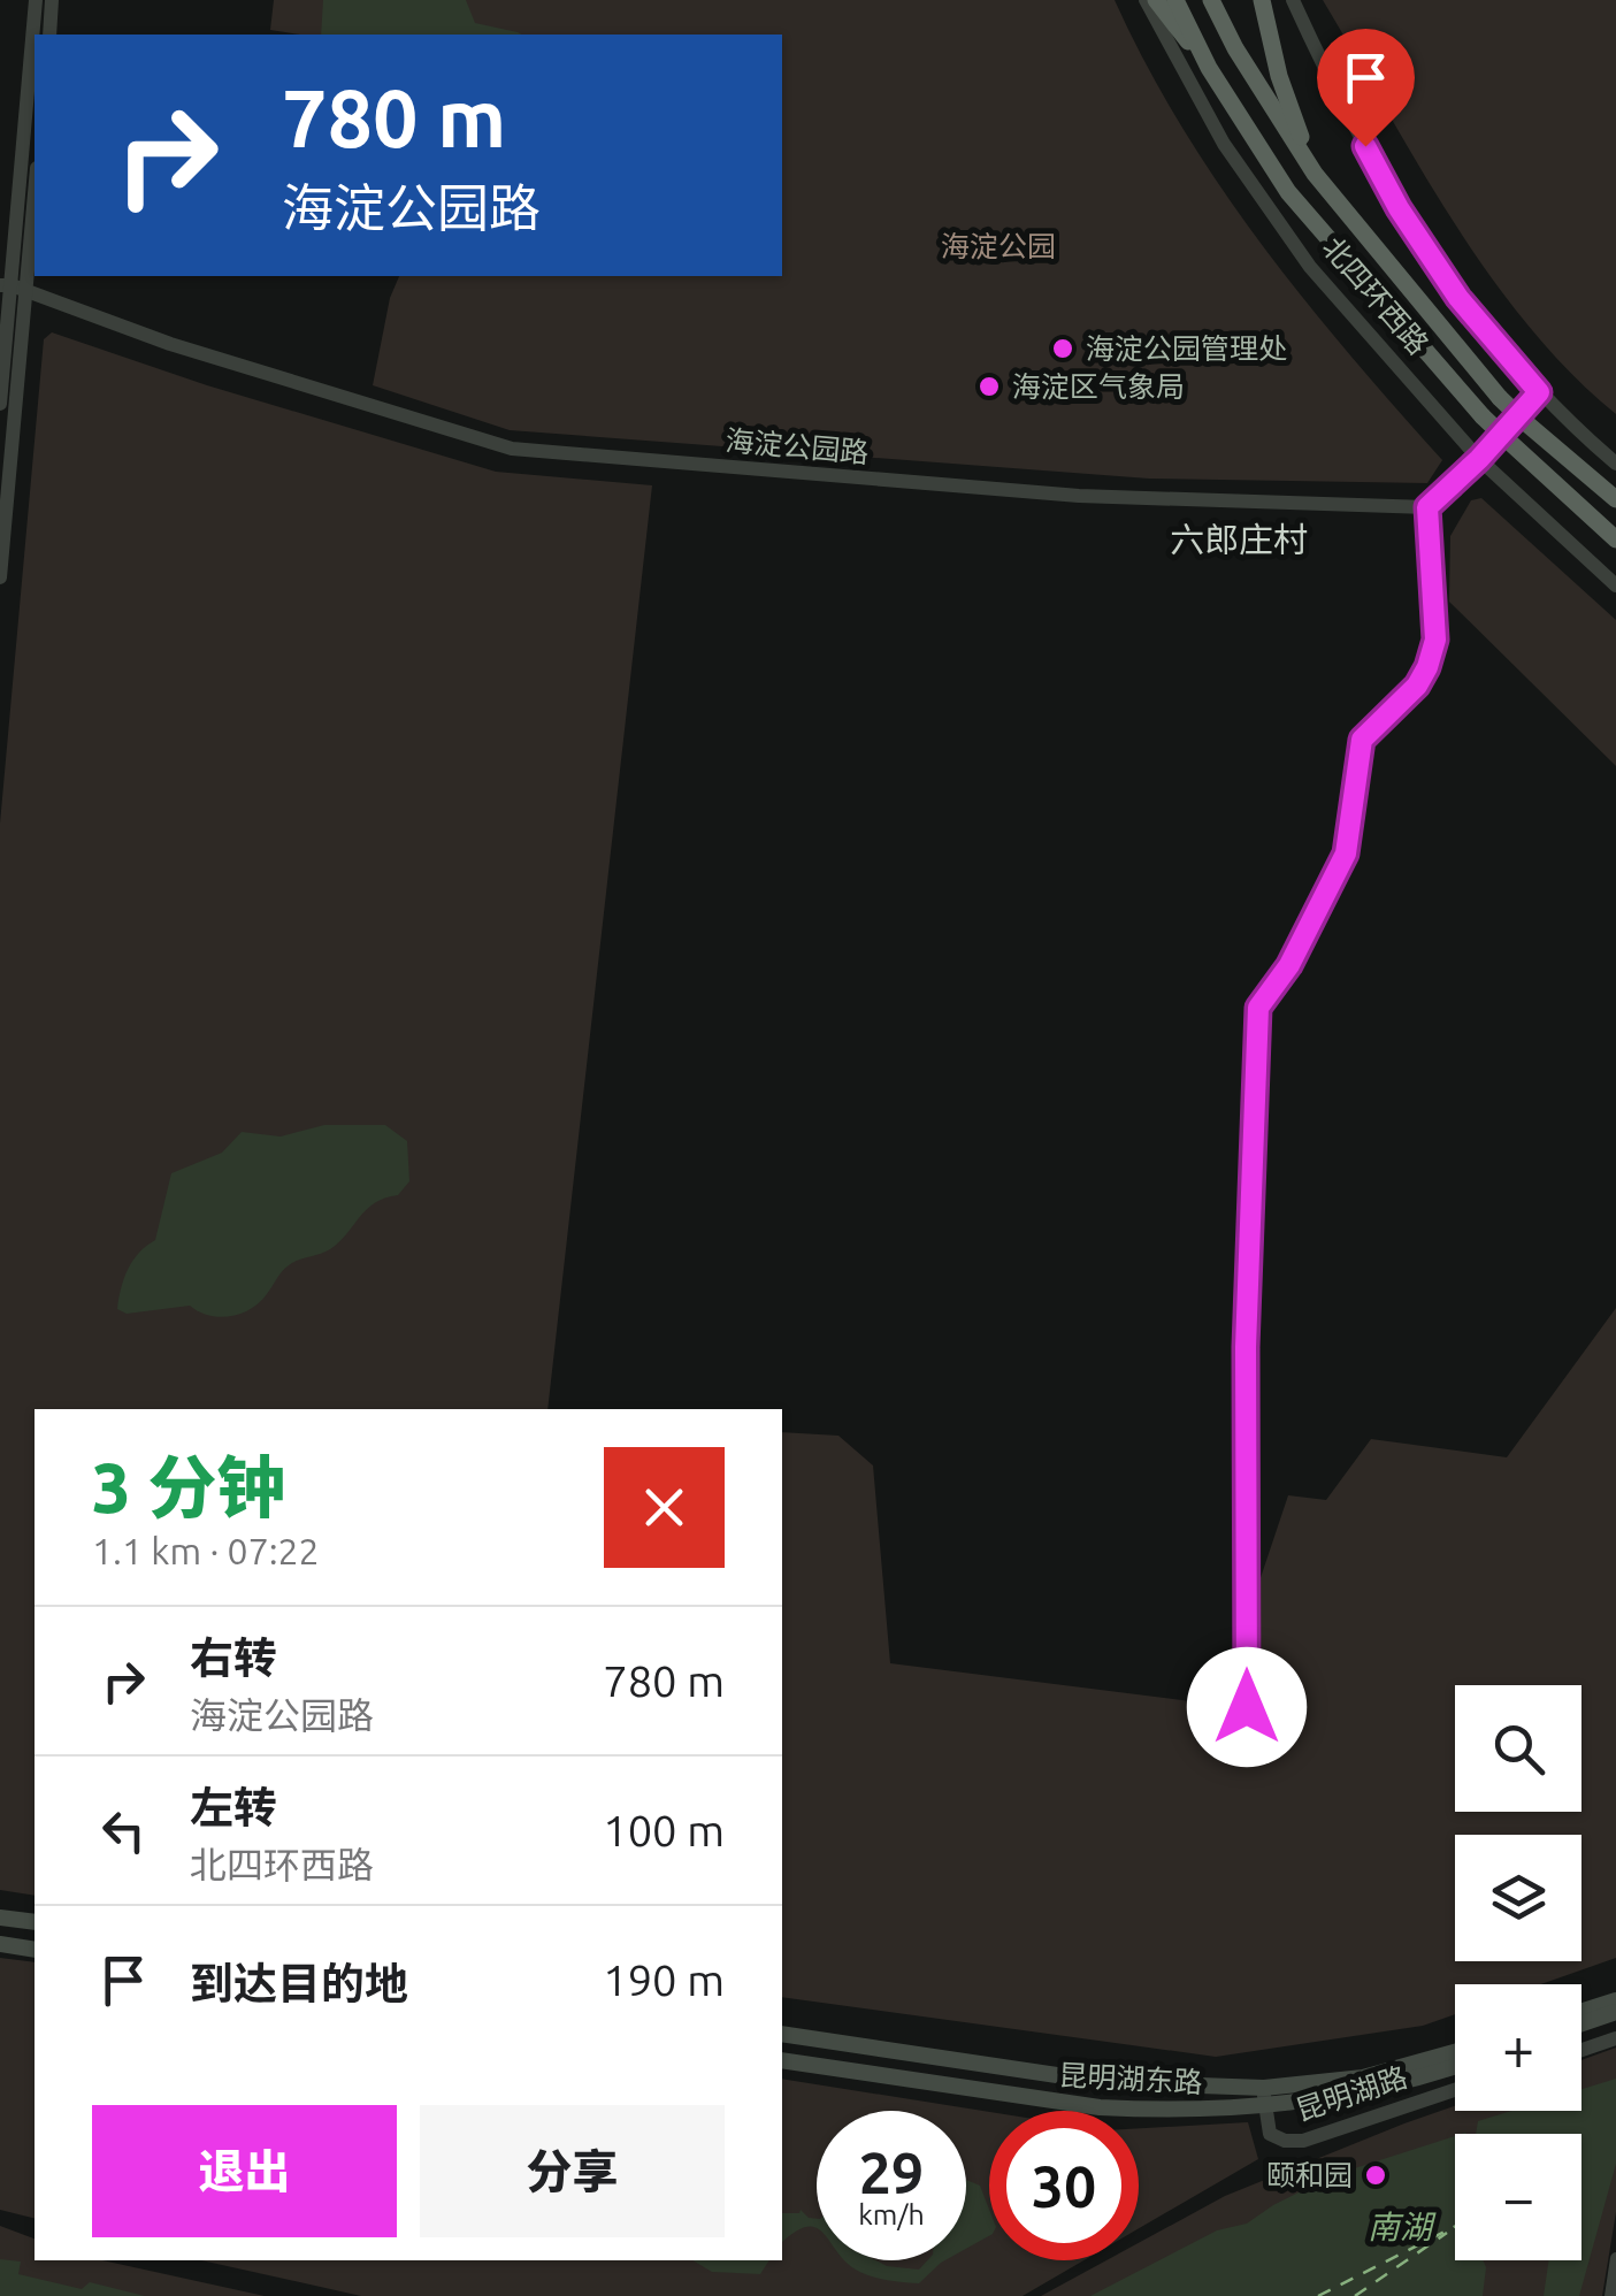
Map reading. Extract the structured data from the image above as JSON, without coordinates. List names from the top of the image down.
{
  "streets": {
    "highway": ["北四环西路"],
    "main road": ["昆明湖东路"],
    "street": ["海淀公园路", "昆明湖路"]
  },
  "crossings": [
    ["昆明湖东路", "昆明湖路"]
  ],
  "districts": ["六郎庄村"],
  "water": ["南湖"],
  "parks": ["海淀公园"],
  "places": ["海淀公园管理处", "海淀区气象局", "颐和园"],
  "page": {
    "turn": ["780 m", "海淀公园路"],
    "heading": ["3 分钟", "1.1 km · 07:22"],
    "list": [
      {
        "name": "右转",
        "note": "海淀公园路",
        "value": "780 m"
      },
      {
        "name": "左转",
        "note": "北四环西路",
        "value": "100 m"
      },
      {
        "name": "到达目的地",
        "value": "190 m"
      }
    ],
    "map_buttons": ["+", "−"],
    "buttons": ["退出", "分享"],
    "speed": "29 km/h",
    "limit": "30"
  }
}
